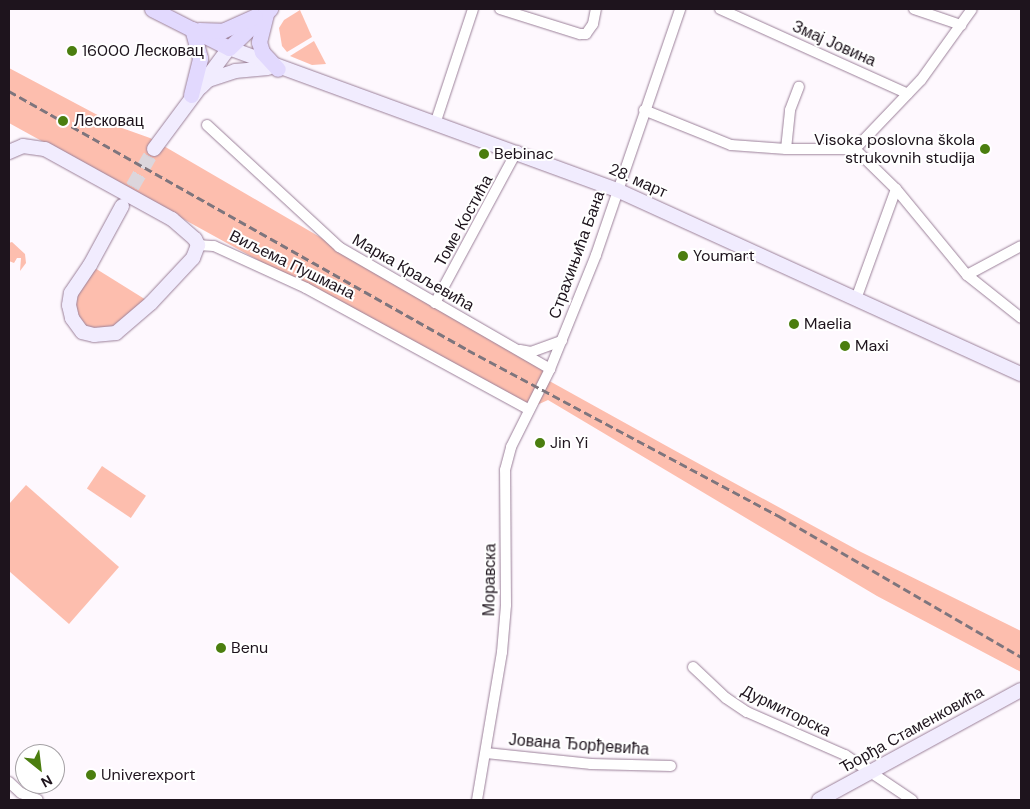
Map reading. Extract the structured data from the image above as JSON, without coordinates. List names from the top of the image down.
{
  "streets": {
    "main road": ["28. март", "Ђорђа Стаменковића"],
    "street": [
      "Змај Јовина",
      "Томе Костића",
      "Страхињића Бана",
      "Виљема Пушмана",
      "Марка Краљевића",
      "Моравска",
      "Дурмиторска",
      "Јована Ђорђевића"
    ]
  },
  "crossings": [
    ["28. март", "Томе Костића"],
    ["28. март", "Страхињића Бана"],
    ["Томе Костића", "Марка Краљевића"],
    ["Страхињића Бана", "Марка Краљевића"],
    ["Страхињића Бана", "Моравска"],
    ["Виљема Пушмана", "Моравска"],
    ["Марка Краљевића", "Моравска"],
    ["Моравска", "Јована Ђорђевића"],
    ["Дурмиторска", "Ђорђа Стаменковића"]
  ],
  "places": [
    "16000 Лесковац",
    "Лесковац",
    "Visoka poslovna škola strukovnih studija",
    "Bebinac",
    "Youmart",
    "Maelia",
    "Maxi",
    "Jin Yi",
    "Benu",
    "Univerexport"
  ],
  "north": "bottom right"
}
